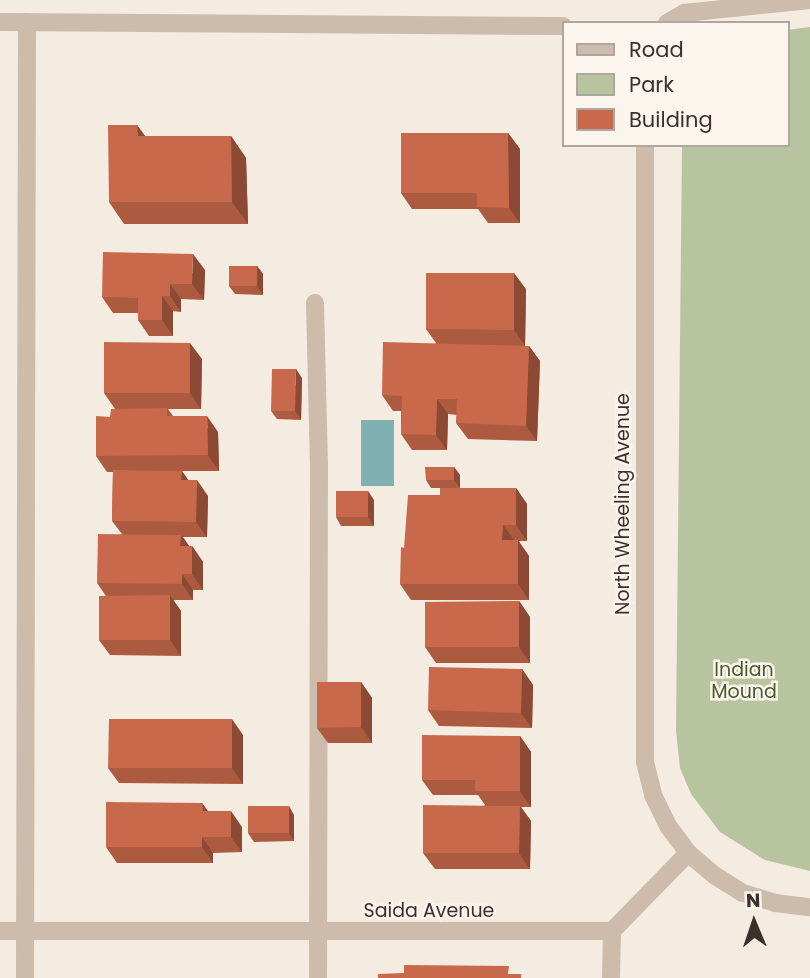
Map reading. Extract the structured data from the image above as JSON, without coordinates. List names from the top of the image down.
{
  "streets": {
    "street": ["North Wheeling Avenue", "Saida Avenue"]
  },
  "parks": ["Indian Mound"],
  "legend": ["Road", "Park", "Building"],
  "north": "top"
}
